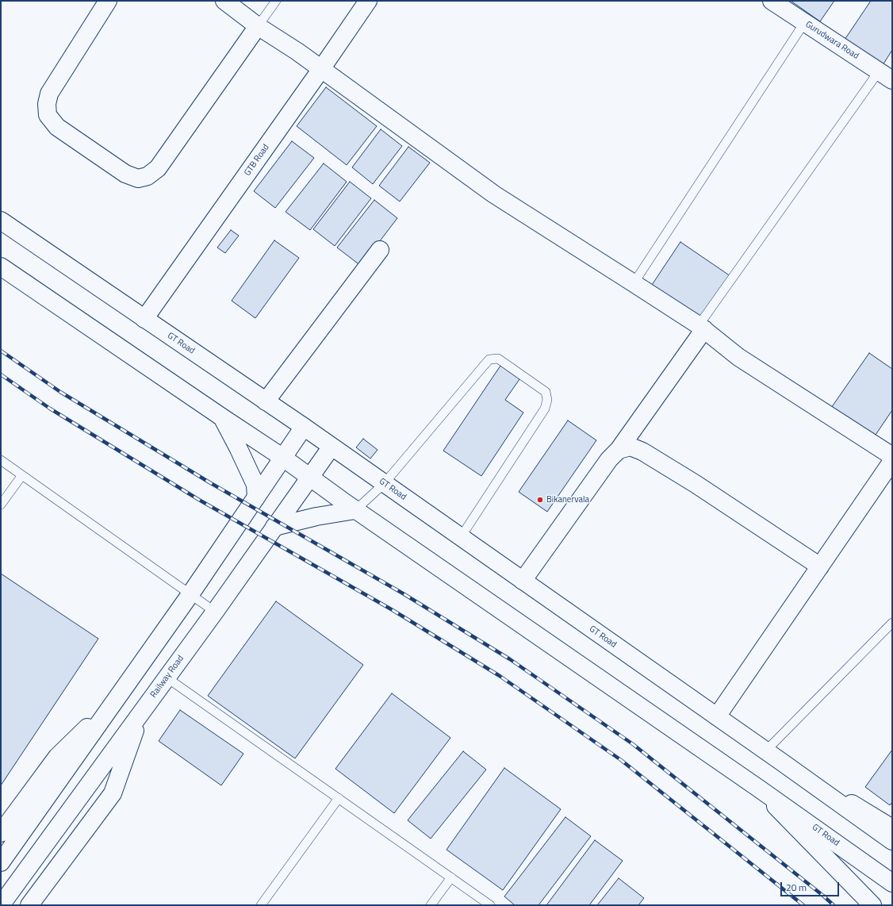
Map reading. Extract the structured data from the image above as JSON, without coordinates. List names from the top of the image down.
{
  "streets": {
    "main road": [
      "Gurudwara Road",
      "GTB Road",
      "GT Road",
      "Railway Road"
    ]
  },
  "crossings": [
    ["GTB Road", "GT Road"],
    ["GT Road", "Railway Road"]
  ],
  "places": ["Bikanervala"],
  "scale_bar": "20 m"
}
